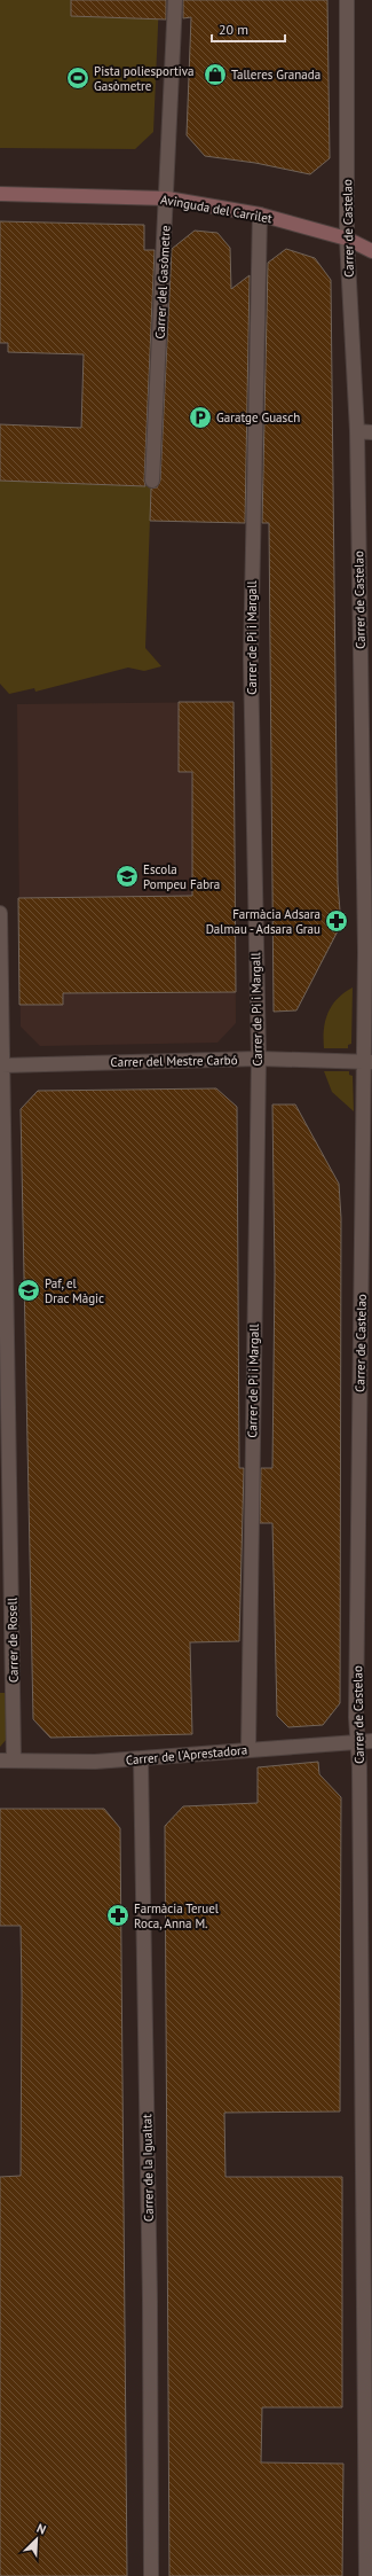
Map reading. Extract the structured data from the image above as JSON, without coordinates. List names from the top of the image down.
{
  "streets": {
    "street": [
      "Avinguda del Carrilet",
      "Carrer de Castelao",
      "Carrer del Gasòmetre",
      "Carrer de Pi i Margall",
      "Carrer del Mestre Carbó",
      "Carrer de Rosell",
      "Carrer de l'Aprestadora",
      "Carrer de la Igualtat"
    ]
  },
  "crossings": [
    ["Avinguda del Carrilet", "Carrer de Castelao"],
    ["Avinguda del Carrilet", "Carrer del Gasòmetre"],
    ["Avinguda del Carrilet", "Carrer de Pi i Margall"],
    ["Carrer de Castelao", "Carrer del Mestre Carbó"],
    ["Carrer de Castelao", "Carrer de l'Aprestadora"],
    ["Carrer de Pi i Margall", "Carrer del Mestre Carbó"],
    ["Carrer de Pi i Margall", "Carrer de l'Aprestadora"],
    ["Carrer del Mestre Carbó", "Carrer de Rosell"],
    ["Carrer de Rosell", "Carrer de l'Aprestadora"],
    ["Carrer de l'Aprestadora", "Carrer de la Igualtat"]
  ],
  "places": {
    "shop": ["Talleres Granada"],
    "sports": ["Pista poliesportiva Gasòmetre"],
    "parking": ["Garatge Guasch"],
    "school or university": ["Escola Pompeu Fabra", "Paf, el Drac Màgic"],
    "pharmacy": ["Farmàcia Adsara Dalmau - Adsara Grau", "Farmàcia Teruel Roca, Anna M."]
  },
  "scale_bar": "20 m",
  "north": "top right"
}
